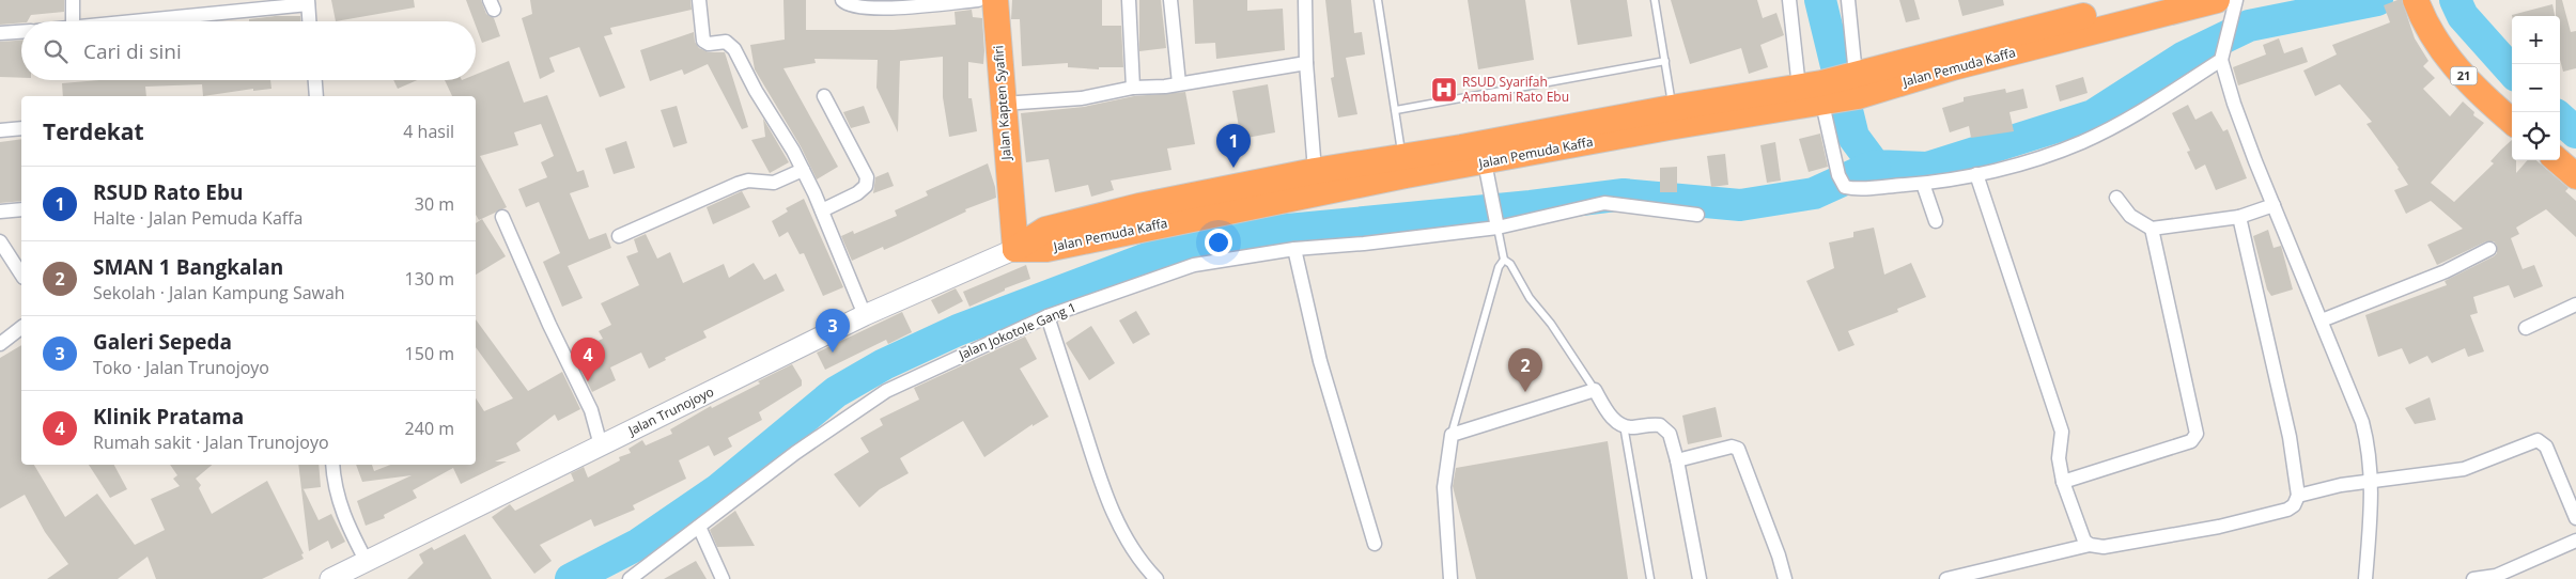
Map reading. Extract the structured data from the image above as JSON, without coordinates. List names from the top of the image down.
{
  "streets": {
    "highway": ["Jalan Pemuda Kaffa", "21", "Jalan Kapten Syafiri"],
    "main road": ["Jalan Trunojoyo"],
    "street": ["Jalan Jokotole Gang 1"]
  },
  "crossings": [
    ["Jalan Pemuda Kaffa", "Jalan Kapten Syafiri"],
    ["Jalan Pemuda Kaffa", "Jalan Trunojoyo"],
    ["Jalan Kapten Syafiri", "Jalan Trunojoyo"]
  ],
  "places": {
    "hospital": ["RSUD Syarifah Ambami Rato Ebu"]
  },
  "page": {
    "map_buttons": ["+", "−"],
    "search": "Cari di sini",
    "heading": ["Terdekat", "4 hasil"],
    "pins": [
      "1",
      "3",
      "4",
      "2"
    ],
    "list": [
      {
        "mark": "1",
        "name": "RSUD Rato Ebu",
        "note": "Halte · Jalan Pemuda Kaffa",
        "value": "30 m"
      },
      {
        "mark": "2",
        "name": "SMAN 1 Bangkalan",
        "note": "Sekolah · Jalan Kampung Sawah",
        "value": "130 m"
      },
      {
        "mark": "3",
        "name": "Galeri Sepeda",
        "note": "Toko · Jalan Trunojoyo",
        "value": "150 m"
      },
      {
        "mark": "4",
        "name": "Klinik Pratama",
        "note": "Rumah sakit · Jalan Trunojoyo",
        "value": "240 m"
      }
    ]
  }
}
